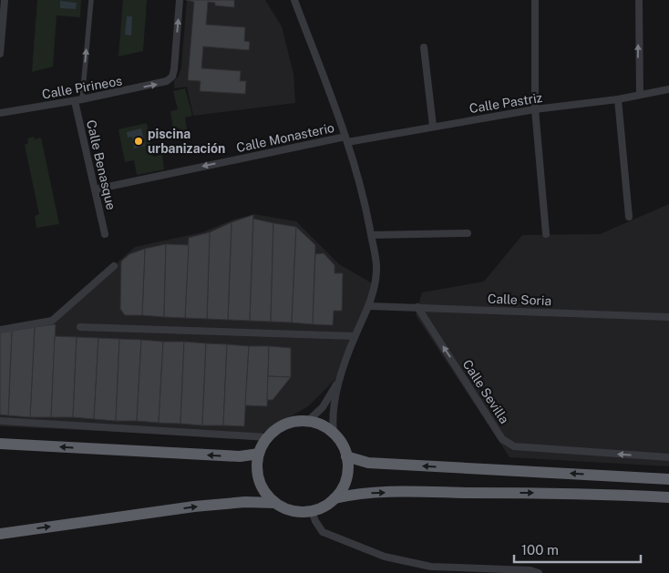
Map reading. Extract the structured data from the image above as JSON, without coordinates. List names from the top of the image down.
{
  "streets": {
    "street": [
      "Calle Pirineos",
      "Calle Pastriz",
      "Calle Monasterio",
      "Calle Benasque",
      "Calle Soria",
      "Calle Sevilla"
    ]
  },
  "crossings": [
    ["Calle Pirineos", "Calle Benasque"],
    ["Calle Pastriz", "Calle Monasterio"],
    ["Calle Monasterio", "Calle Benasque"],
    ["Calle Soria", "Calle Sevilla"]
  ],
  "one_way": ["Calle Pirineos", "Calle Monasterio", "Calle Sevilla"],
  "places": ["piscina urbanización"],
  "scale_bar": "100 m"
}
